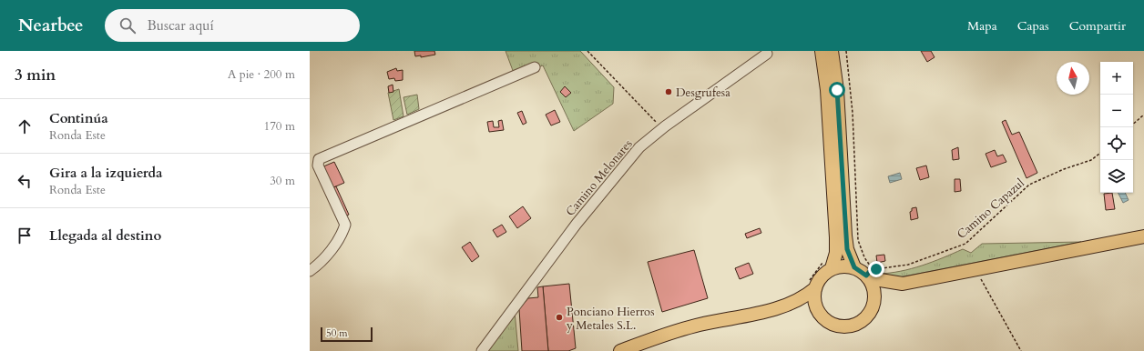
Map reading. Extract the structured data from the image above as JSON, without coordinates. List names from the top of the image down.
{
  "streets": {
    "street": ["Camino Melonares"],
    "path": ["Camino Capazul"]
  },
  "places": ["Desgrufesa", "Ponciano Hierros y Metales S.L."],
  "scale_bar": "50 m",
  "north": "top",
  "page": {
    "header": "Nearbee",
    "search": "Buscar aquí",
    "nav": ["Mapa", "Capas", "Compartir"],
    "heading": ["3 min", "A pie · 200 m"],
    "map_buttons": ["+", "−"],
    "list": [
      ["Continúa", "Ronda Este", "170 m"],
      ["Gira a la izquierda", "Ronda Este", "30 m"],
      "Llegada al destino"
    ],
    "scale": "50 m"
  }
}
